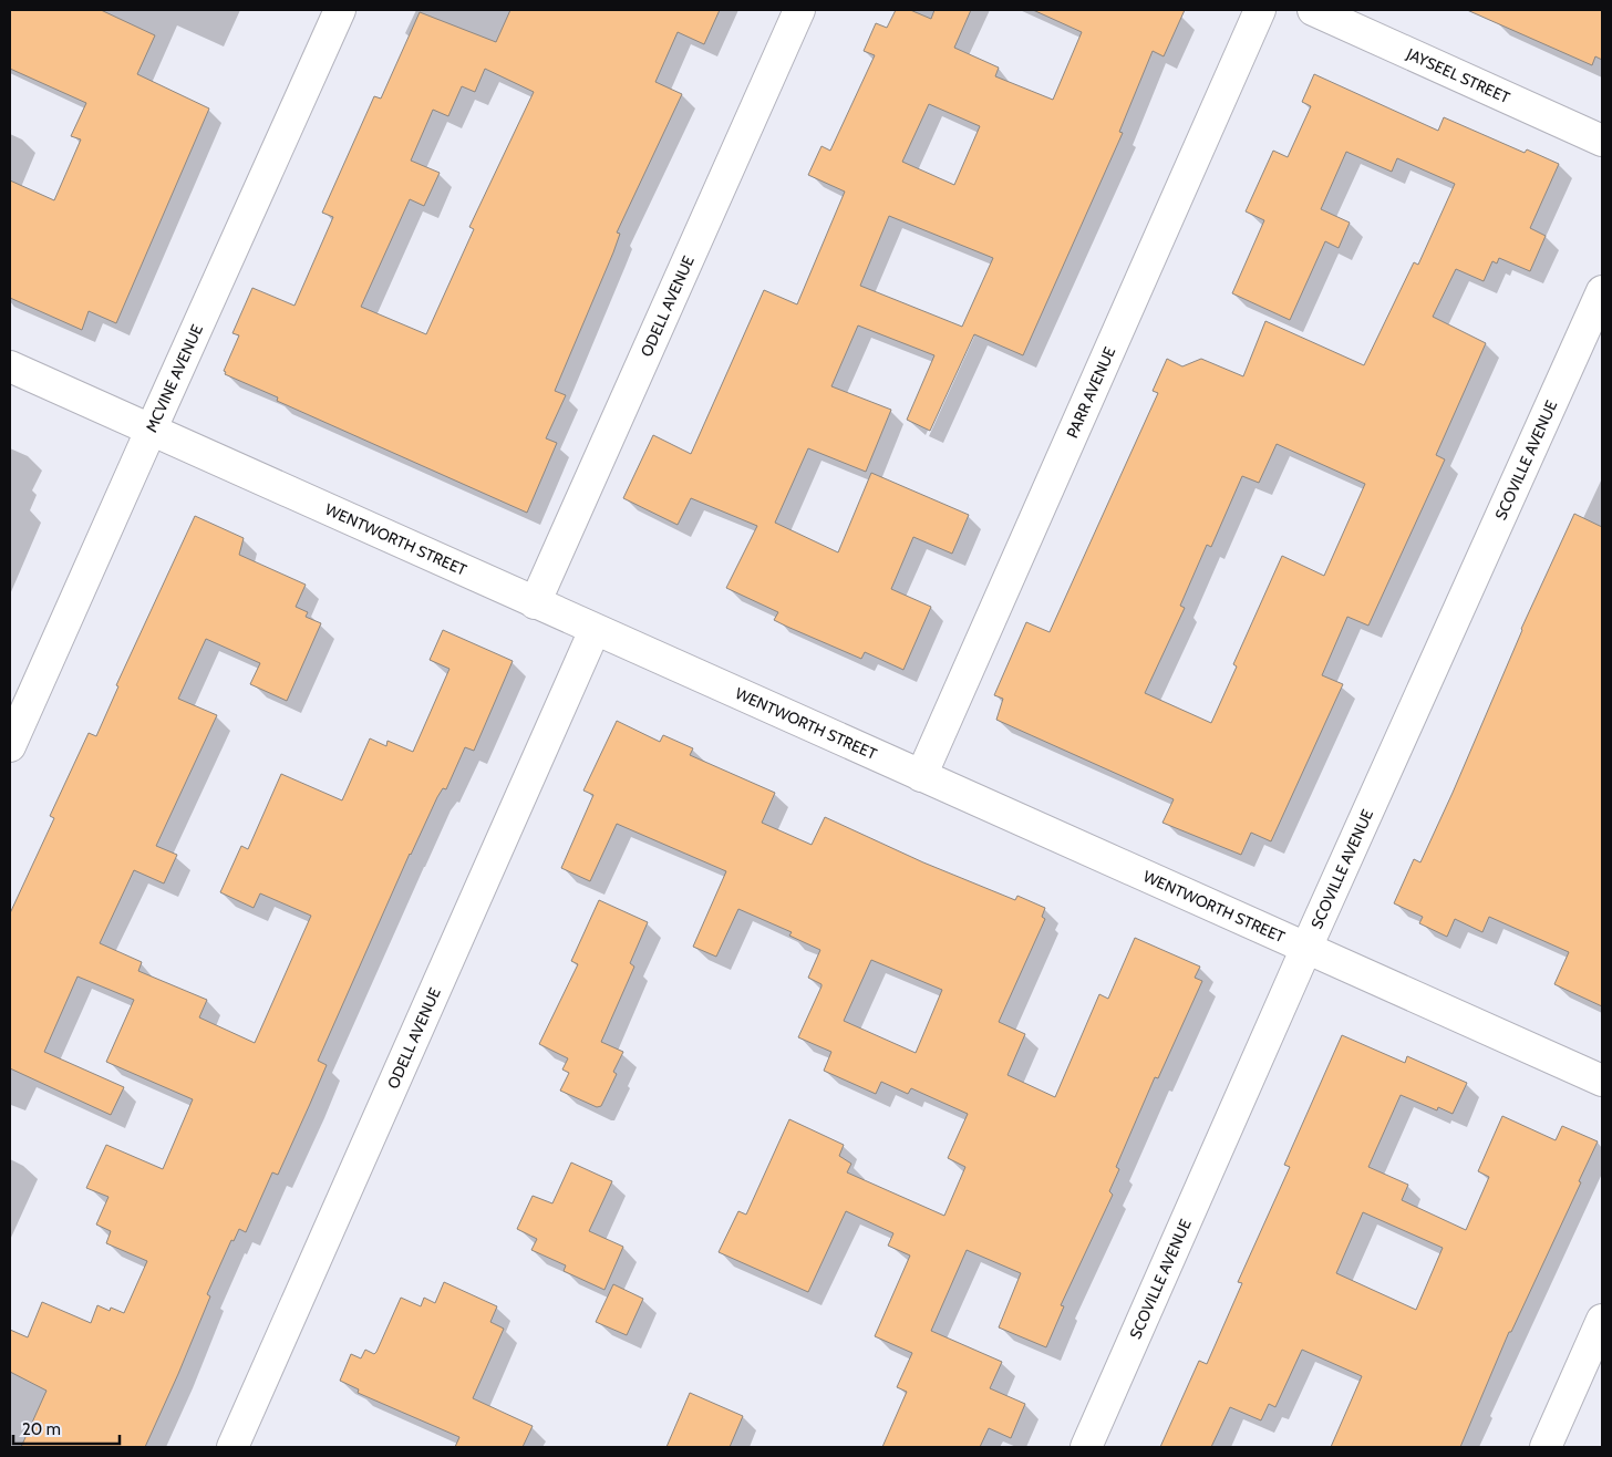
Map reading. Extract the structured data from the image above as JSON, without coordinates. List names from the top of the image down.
{
  "streets": {
    "street": [
      "JAYSEEL STREET",
      "ODELL AVENUE",
      "MCVINE AVENUE",
      "PARR AVENUE",
      "SCOVILLE AVENUE",
      "WENTWORTH STREET"
    ]
  },
  "crossings": [
    ["ODELL AVENUE", "WENTWORTH STREET"],
    ["MCVINE AVENUE", "WENTWORTH STREET"],
    ["PARR AVENUE", "WENTWORTH STREET"],
    ["SCOVILLE AVENUE", "WENTWORTH STREET"]
  ],
  "scale_bar": "20 m"
}
